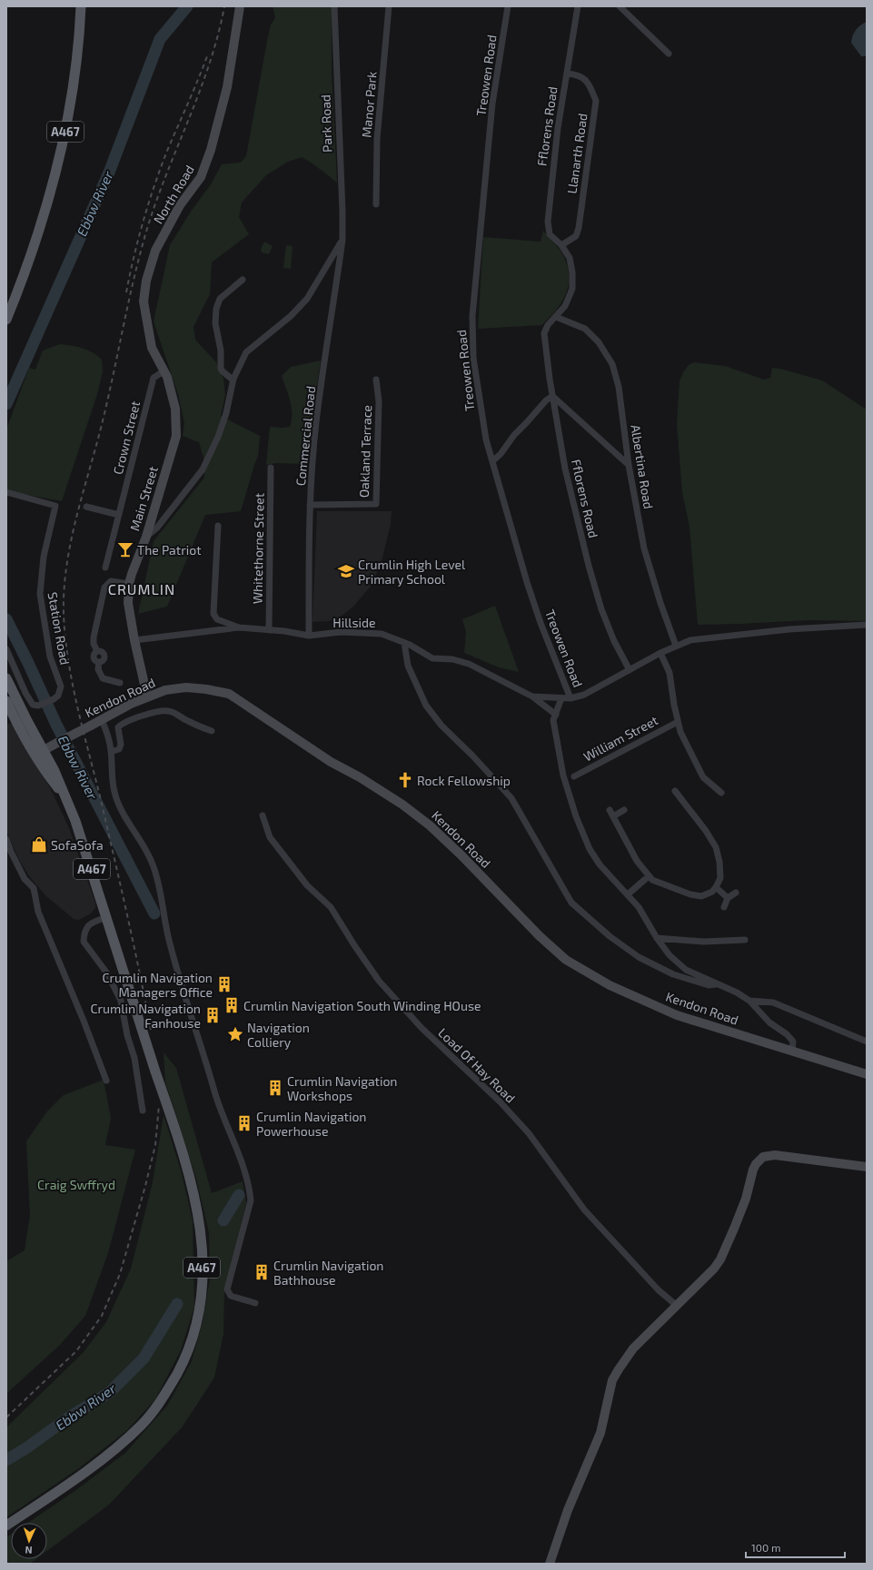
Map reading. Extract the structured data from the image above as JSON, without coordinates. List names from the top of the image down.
{
  "streets": {
    "main road": ["A467"],
    "street": [
      "Treowen Road",
      "Manor Park",
      "Park Road",
      "Fflorens Road",
      "Llanarth Road",
      "North Road",
      "Commercial Road",
      "Crown Street",
      "Oakland Terrace",
      "Albertina Road",
      "Main Street",
      "Whitethorne Street",
      "Hillside",
      "Station Road",
      "Kendon Road",
      "William Street",
      "Load Of Hay Road"
    ]
  },
  "crossings": [
    ["Treowen Road", "Hillside"],
    ["Park Road", "Commercial Road"],
    ["Fflorens Road", "Llanarth Road"],
    ["Fflorens Road", "Albertina Road"],
    ["A467", "Kendon Road"],
    ["North Road", "Crown Street"],
    ["North Road", "Main Street"],
    ["Commercial Road", "Oakland Terrace"],
    ["Commercial Road", "Hillside"],
    ["Crown Street", "Main Street"],
    ["Main Street", "Hillside"],
    ["Main Street", "Kendon Road"],
    ["Whitethorne Street", "Hillside"]
  ],
  "districts": ["CRUMLIN"],
  "water": ["Ebbw River"],
  "parks": ["Craig Swffryd"],
  "places": {
    "bar": ["The Patriot"],
    "school or university": ["Crumlin High Level Primary School"],
    "church": ["Rock Fellowship"],
    "shop": ["SofaSofa"],
    "building": [
      "Crumlin Navigation Managers Office",
      "Crumlin Navigation South Winding HOuse",
      "Crumlin Navigation Fanhouse",
      "Crumlin Navigation Workshops",
      "Crumlin Navigation Powerhouse",
      "Crumlin Navigation Bathhouse"
    ],
    "place": ["Navigation Colliery"]
  },
  "scale_bar": "100 m",
  "north": "bottom"
}
